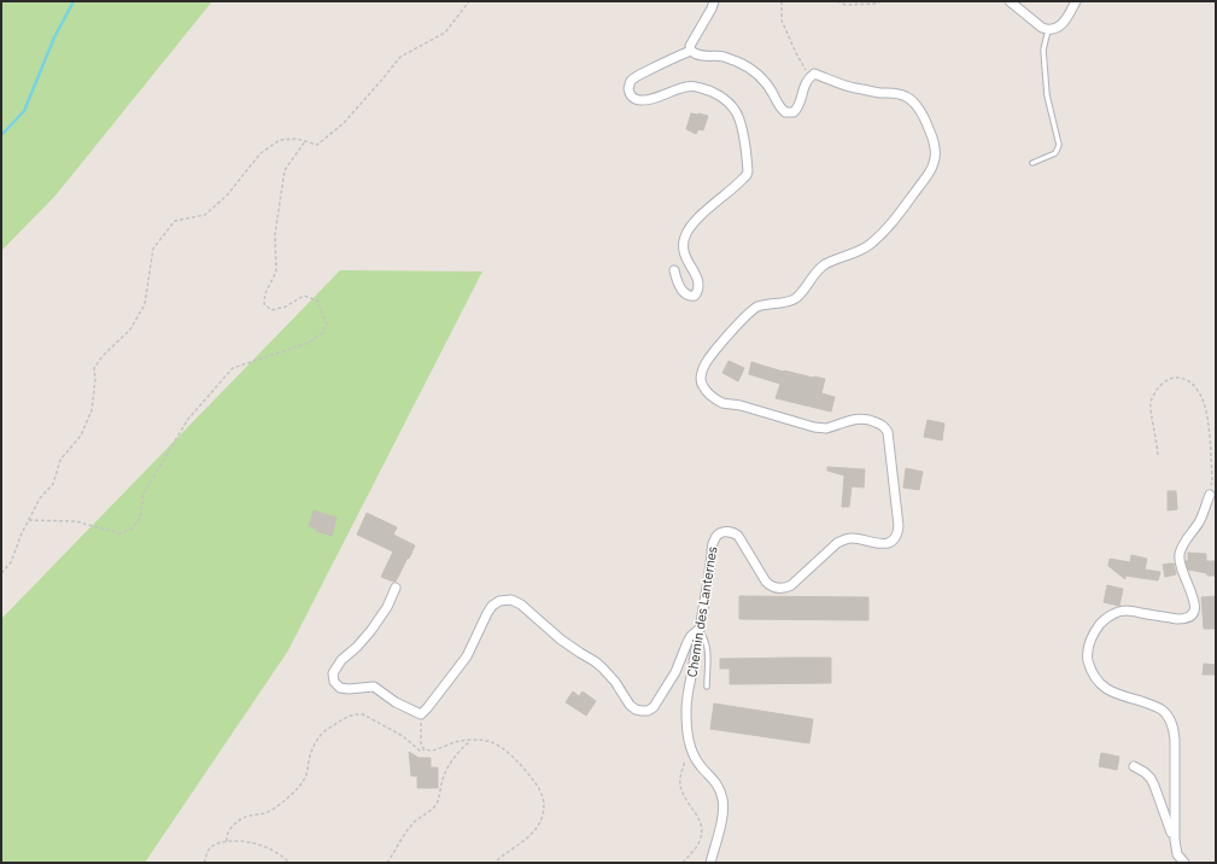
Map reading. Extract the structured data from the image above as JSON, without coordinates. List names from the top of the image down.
{
  "streets": {
    "street": ["Chemin des Lanternes"]
  }
}
